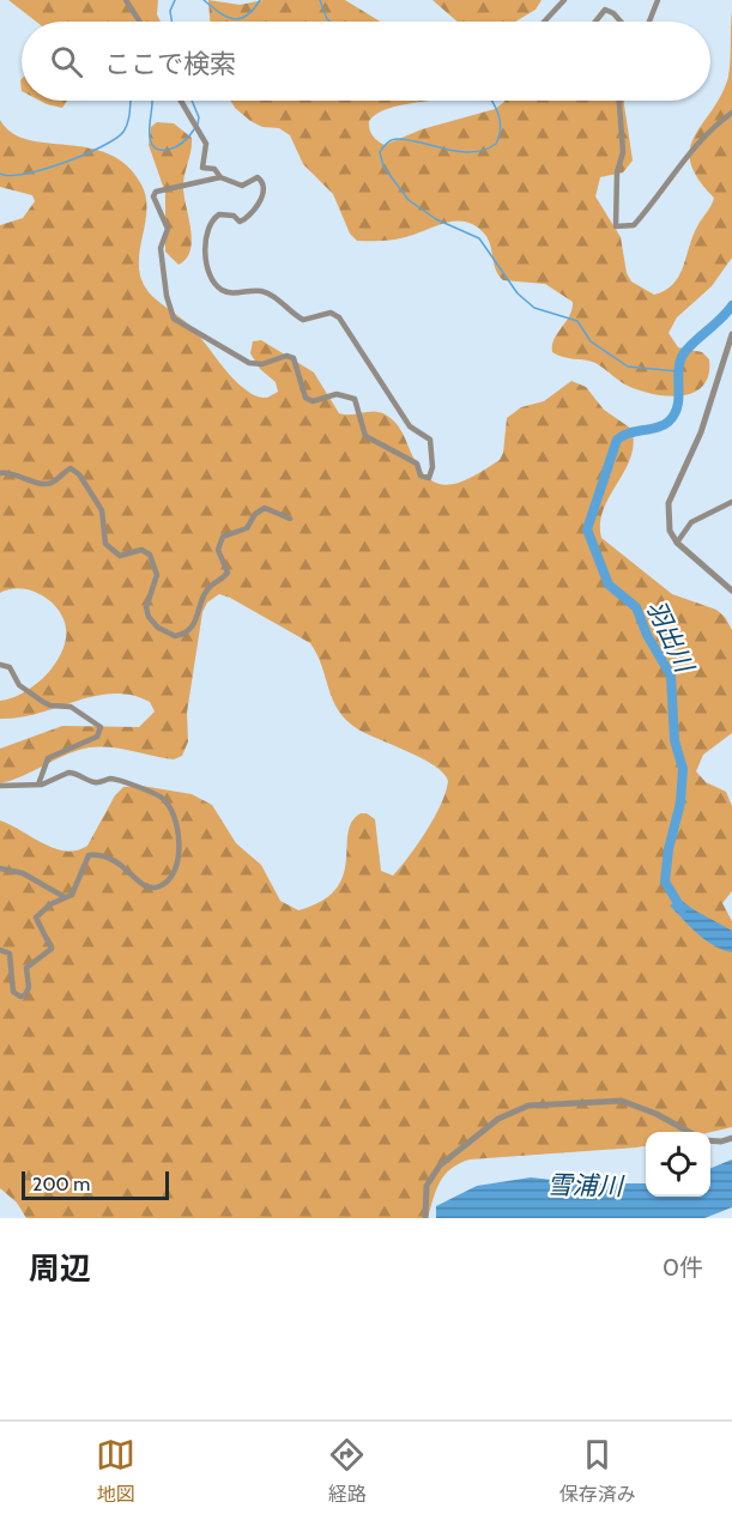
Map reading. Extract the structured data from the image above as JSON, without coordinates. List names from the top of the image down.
{
  "water": ["羽出川", "雪浦川"],
  "scale_bar": "200 m",
  "page": {
    "search": "ここで検索",
    "scale": "200 m",
    "heading": ["周辺", "0件"],
    "nav": ["地図", "経路", "保存済み"]
  }
}
